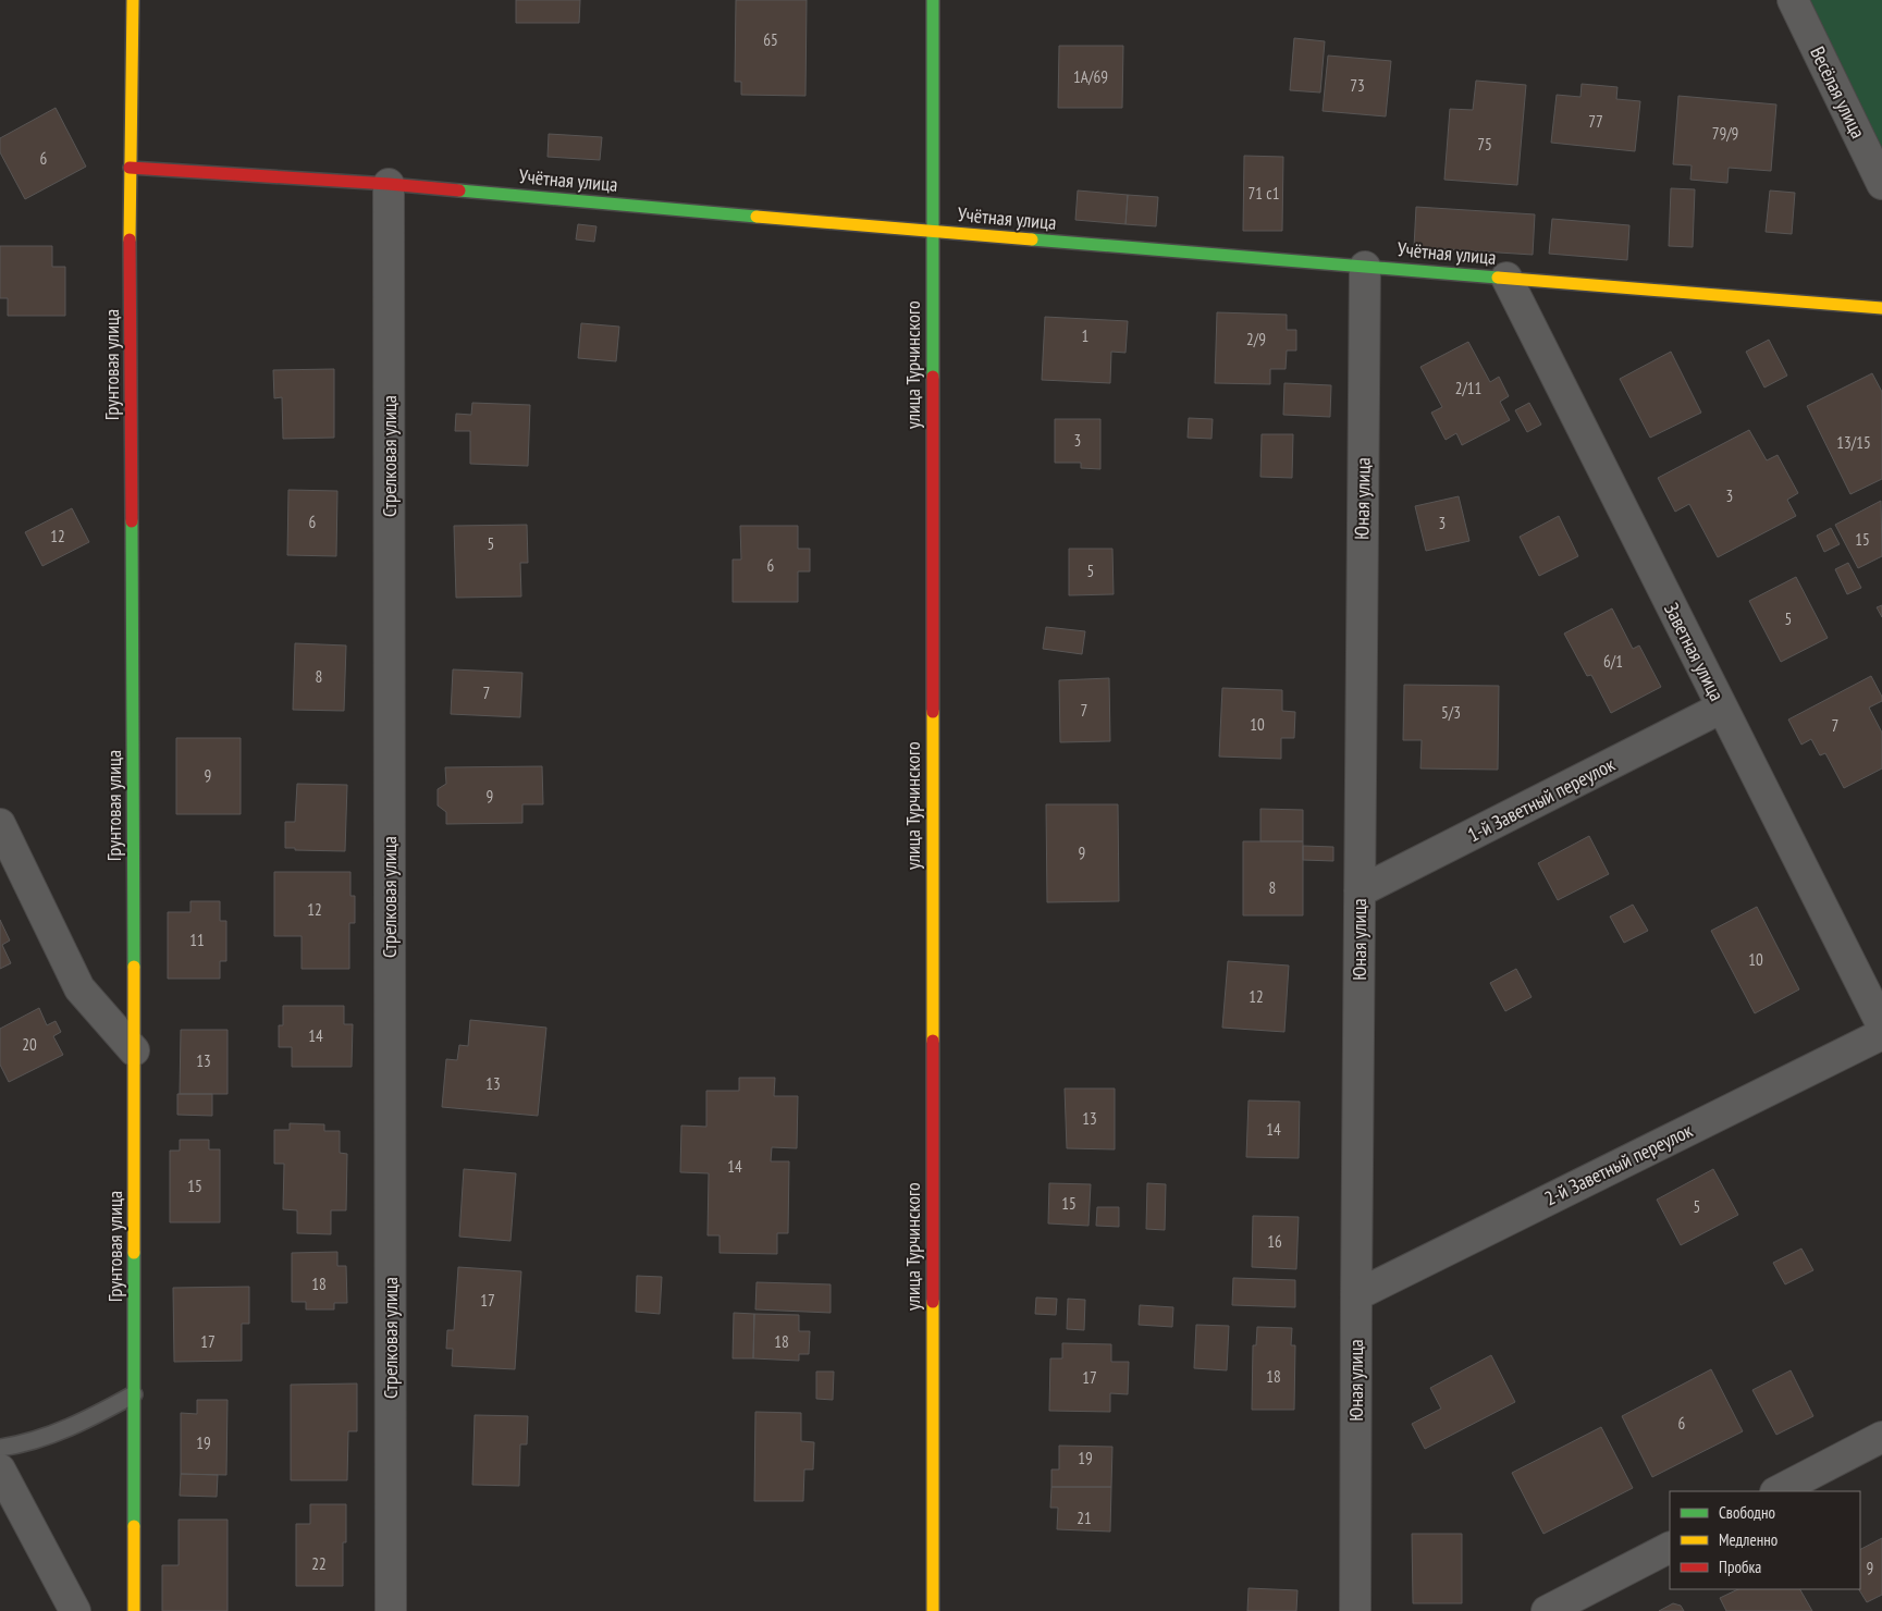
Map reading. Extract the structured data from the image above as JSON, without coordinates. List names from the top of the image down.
{
  "streets": {
    "street": [
      "Весёлая улица",
      "Учётная улица",
      "Грунтовая улица",
      "улица Турчинского",
      "Стрелковая улица",
      "Юная улица",
      "Заветная улица",
      "1-й Заветный переулок",
      "2-й Заветный переулок"
    ]
  },
  "crossings": [
    ["Учётная улица", "Грунтовая улица"],
    ["Учётная улица", "улица Турчинского"],
    ["Учётная улица", "Стрелковая улица"],
    ["Учётная улица", "Юная улица"],
    ["Учётная улица", "Заветная улица"],
    ["Юная улица", "1-й Заветный переулок"],
    ["Юная улица", "2-й Заветный переулок"],
    ["Заветная улица", "1-й Заветный переулок"]
  ],
  "house_numbers": [
    "65",
    "1А/69",
    "73",
    "77",
    "79/9",
    "75",
    "6",
    "71 с1",
    "1",
    "2/9",
    "2/11",
    "3",
    "13/15",
    "3",
    "6",
    "3",
    "12",
    "15",
    "5",
    "6",
    "5",
    "5",
    "6/1",
    "8",
    "7",
    "7",
    "5/3",
    "10",
    "7",
    "9",
    "9",
    "9",
    "8",
    "12",
    "11",
    "10",
    "12",
    "14",
    "20",
    "13",
    "13",
    "13",
    "14",
    "14",
    "15",
    "15",
    "5",
    "16",
    "18",
    "17",
    "17",
    "18",
    "18",
    "17",
    "6",
    "19",
    "19",
    "21",
    "22",
    "9"
  ],
  "legend": ["Свободно", "Медленно", "Пробка"]
}
